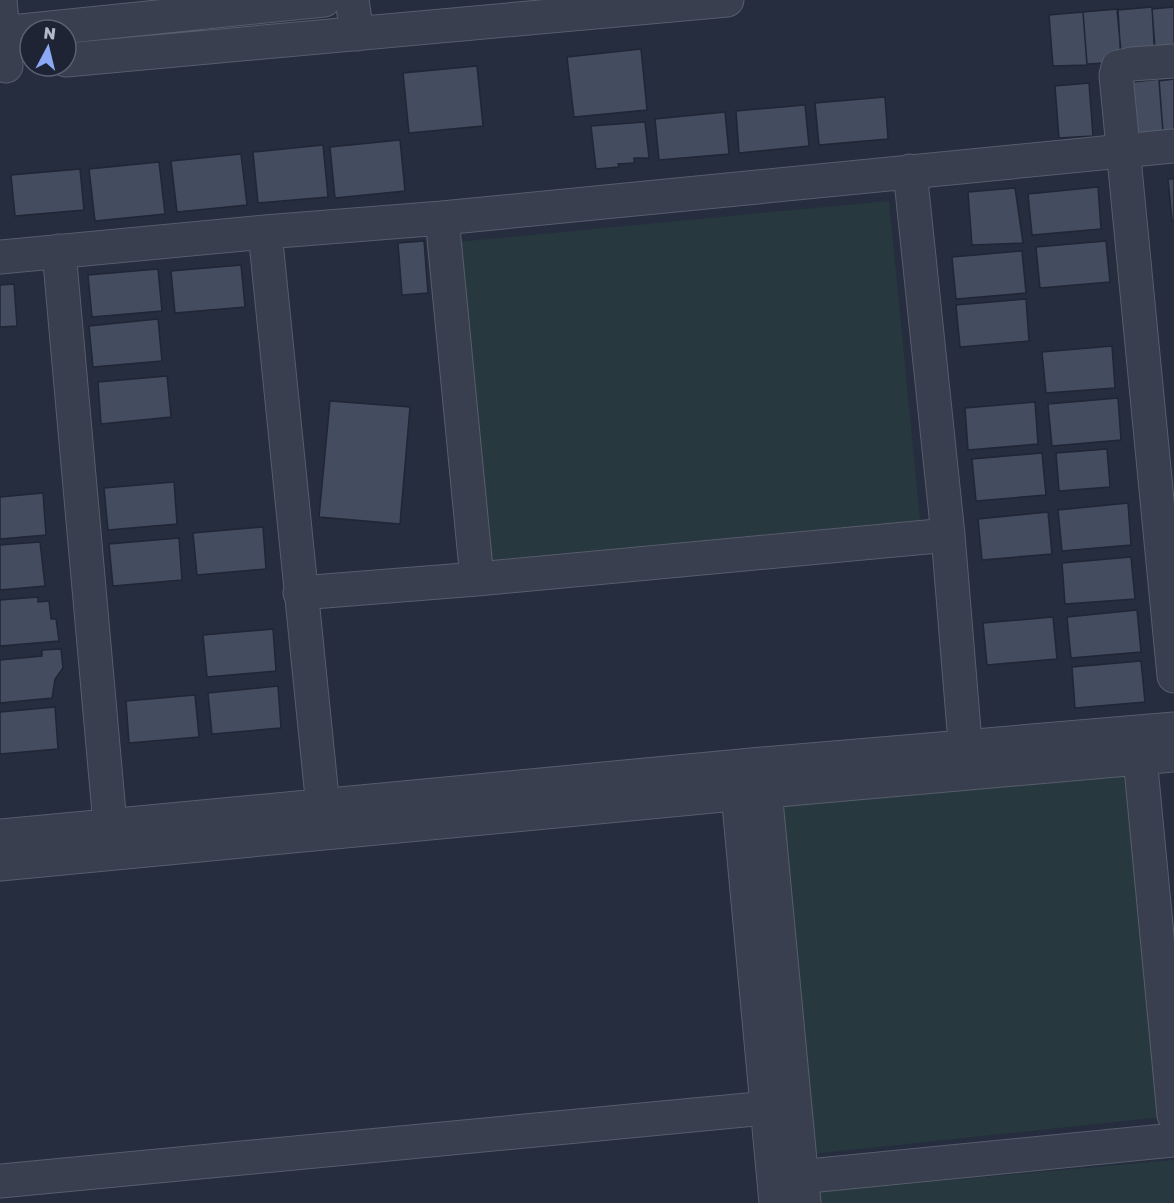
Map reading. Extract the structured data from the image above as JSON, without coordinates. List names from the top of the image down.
{
  "north": "top"
}
